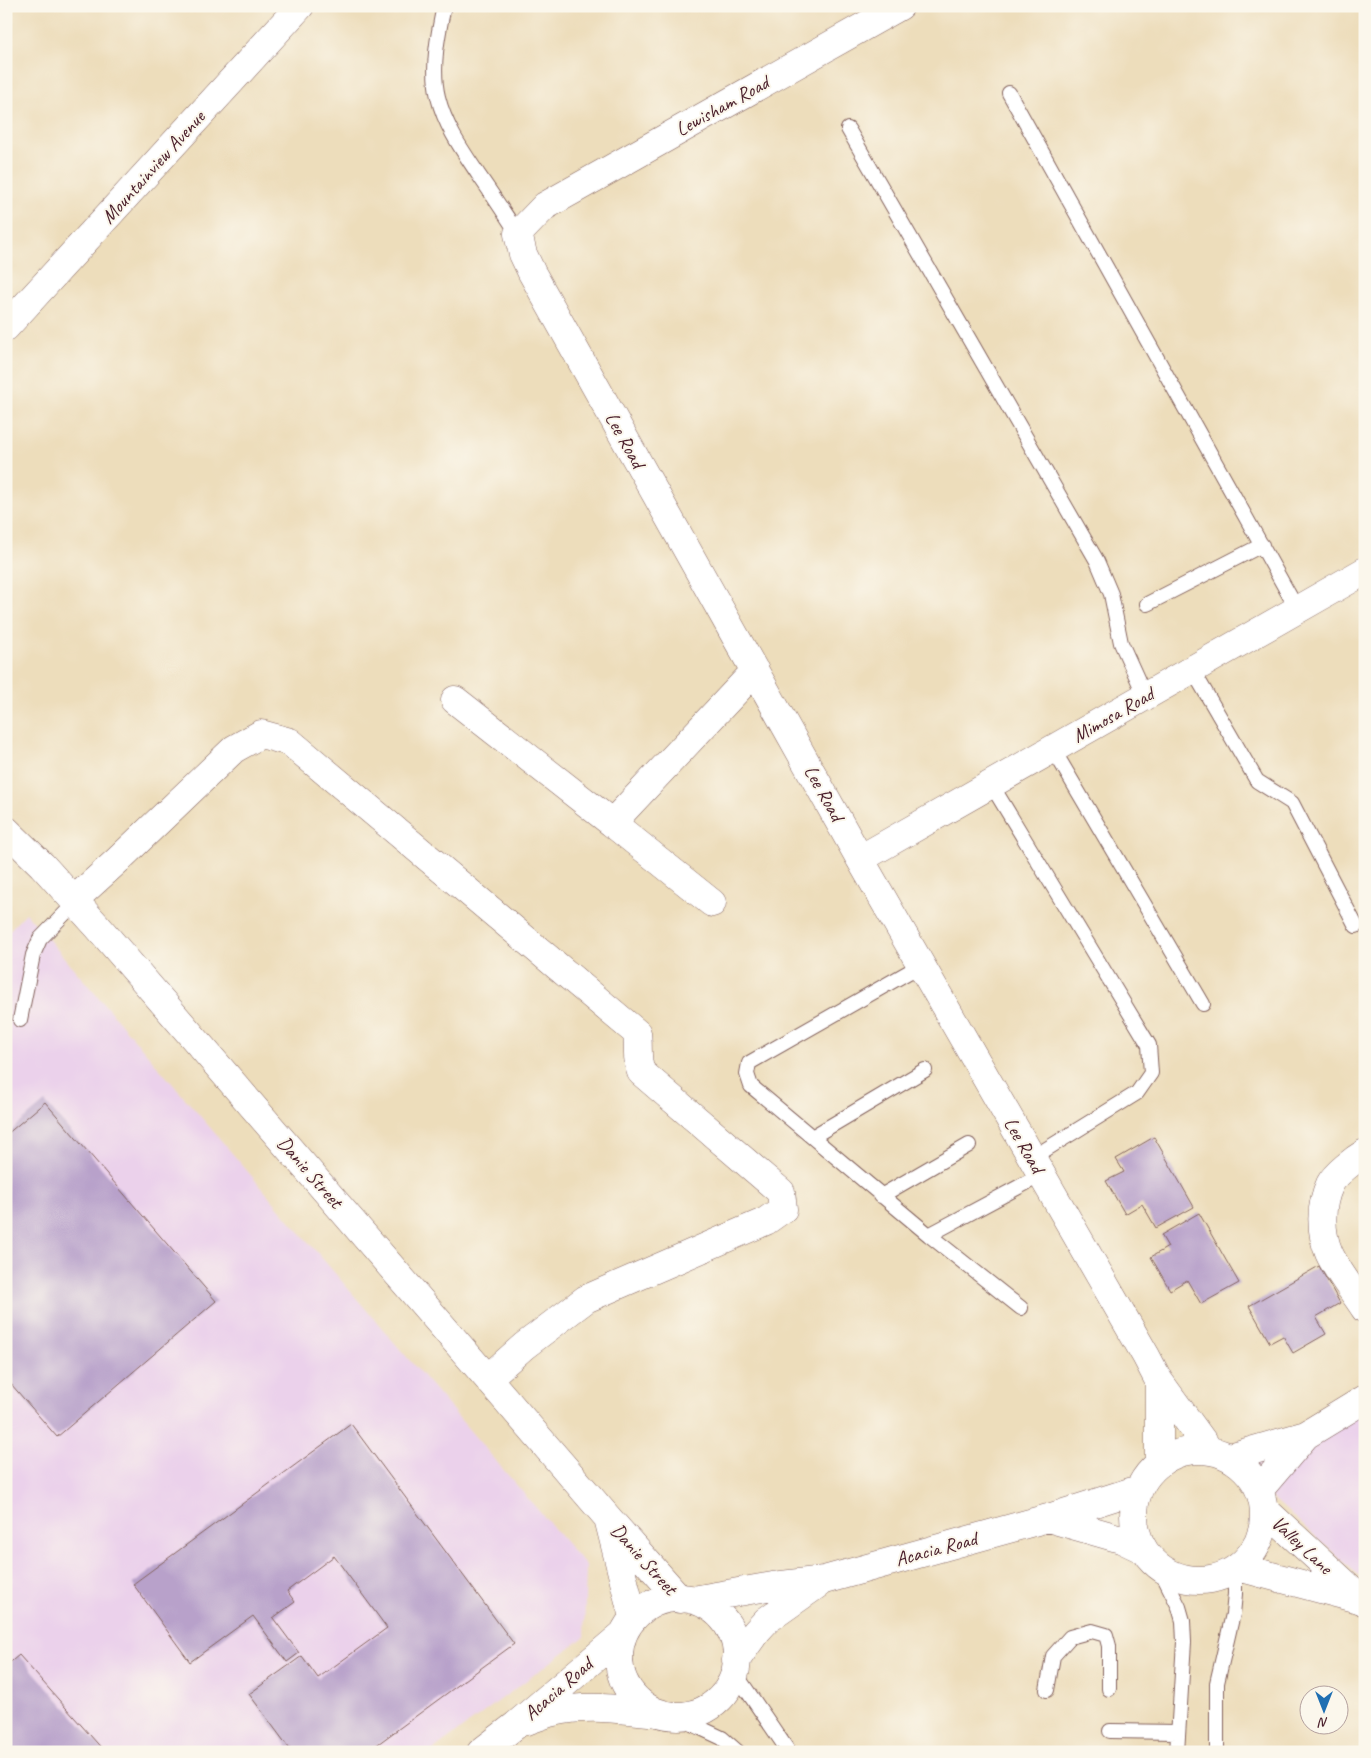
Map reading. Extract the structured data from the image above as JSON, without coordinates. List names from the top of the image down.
{
  "streets": {
    "street": [
      "Lewisham Road",
      "Mountainview Avenue",
      "Lee Road",
      "Mimosa Road",
      "Danie Street",
      "Valley Lane",
      "Acacia Road"
    ]
  },
  "crossings": [
    ["Lewisham Road", "Lee Road"],
    ["Lee Road", "Mimosa Road"],
    ["Lee Road", "Valley Lane"],
    ["Lee Road", "Acacia Road"],
    ["Danie Street", "Acacia Road"],
    ["Valley Lane", "Acacia Road"]
  ],
  "north": "bottom"
}
